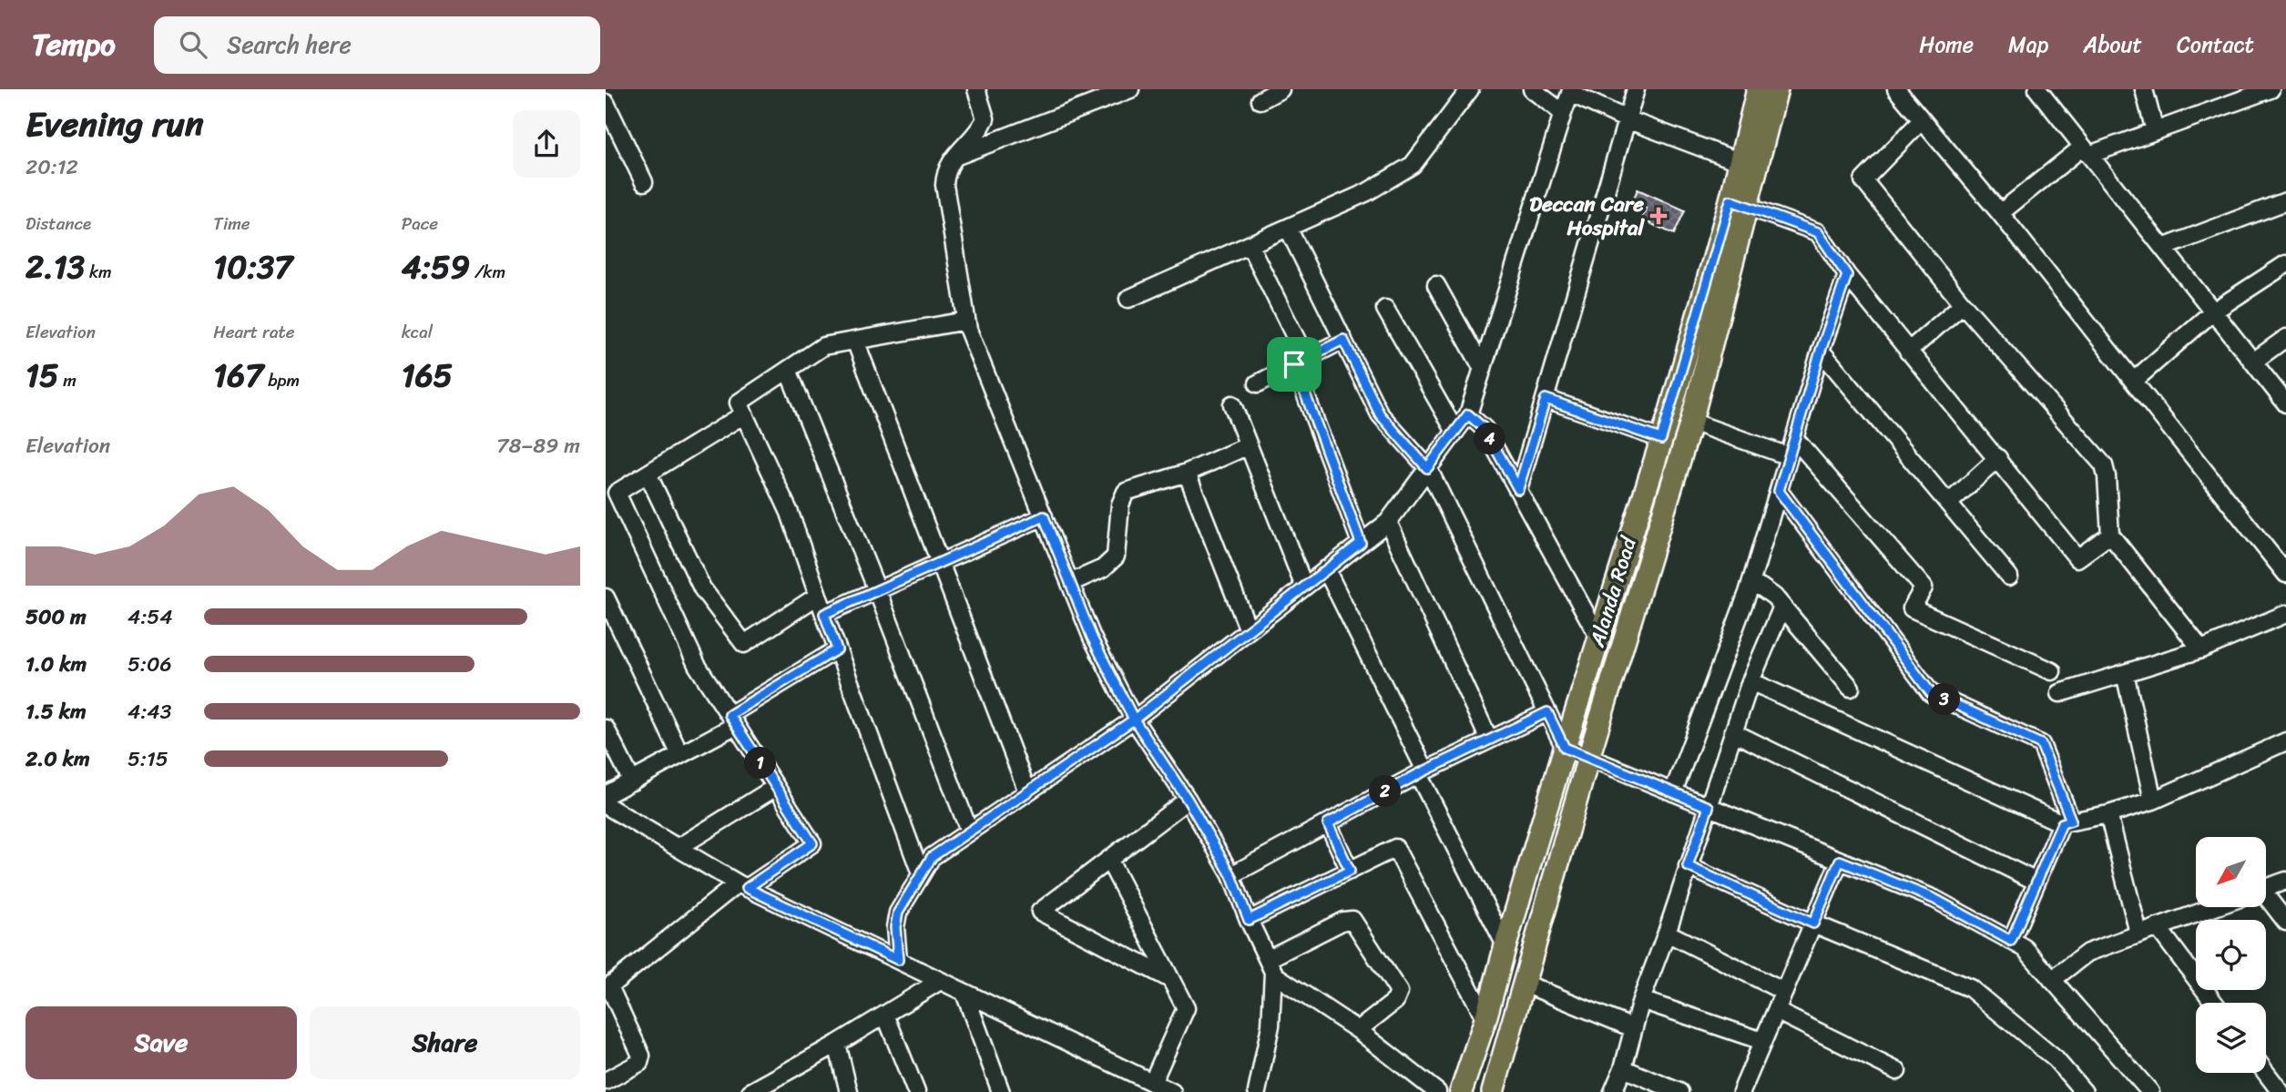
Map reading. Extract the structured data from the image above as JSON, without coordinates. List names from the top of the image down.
{
  "streets": {
    "main road": ["Alanda Road"]
  },
  "places": {
    "health": ["Deccan Care Hospital"]
  },
  "north": "bottom left",
  "page": {
    "header": "Tempo",
    "search": "Search here",
    "nav": [
      "Home",
      "Map",
      "About",
      "Contact"
    ],
    "heading": ["Evening run", "20:12"],
    "stats": [
      ["Distance", "2.13 km"],
      ["Time", "10:37"],
      ["Pace", "4:59 /km"],
      ["Elevation", "15 m"],
      ["Heart rate", "167 bpm"],
      ["kcal", "165"]
    ],
    "chart": ["Elevation", "78–89 m"],
    "pins": [
      "4",
      "3",
      "1",
      "2"
    ],
    "list": [
      {
        "name": "500 m",
        "note": "4:54"
      },
      {
        "name": "1.0 km",
        "note": "5:06"
      },
      {
        "name": "1.5 km",
        "note": "4:43"
      },
      {
        "name": "2.0 km",
        "note": "5:15"
      }
    ],
    "buttons": ["Save", "Share"]
  }
}
